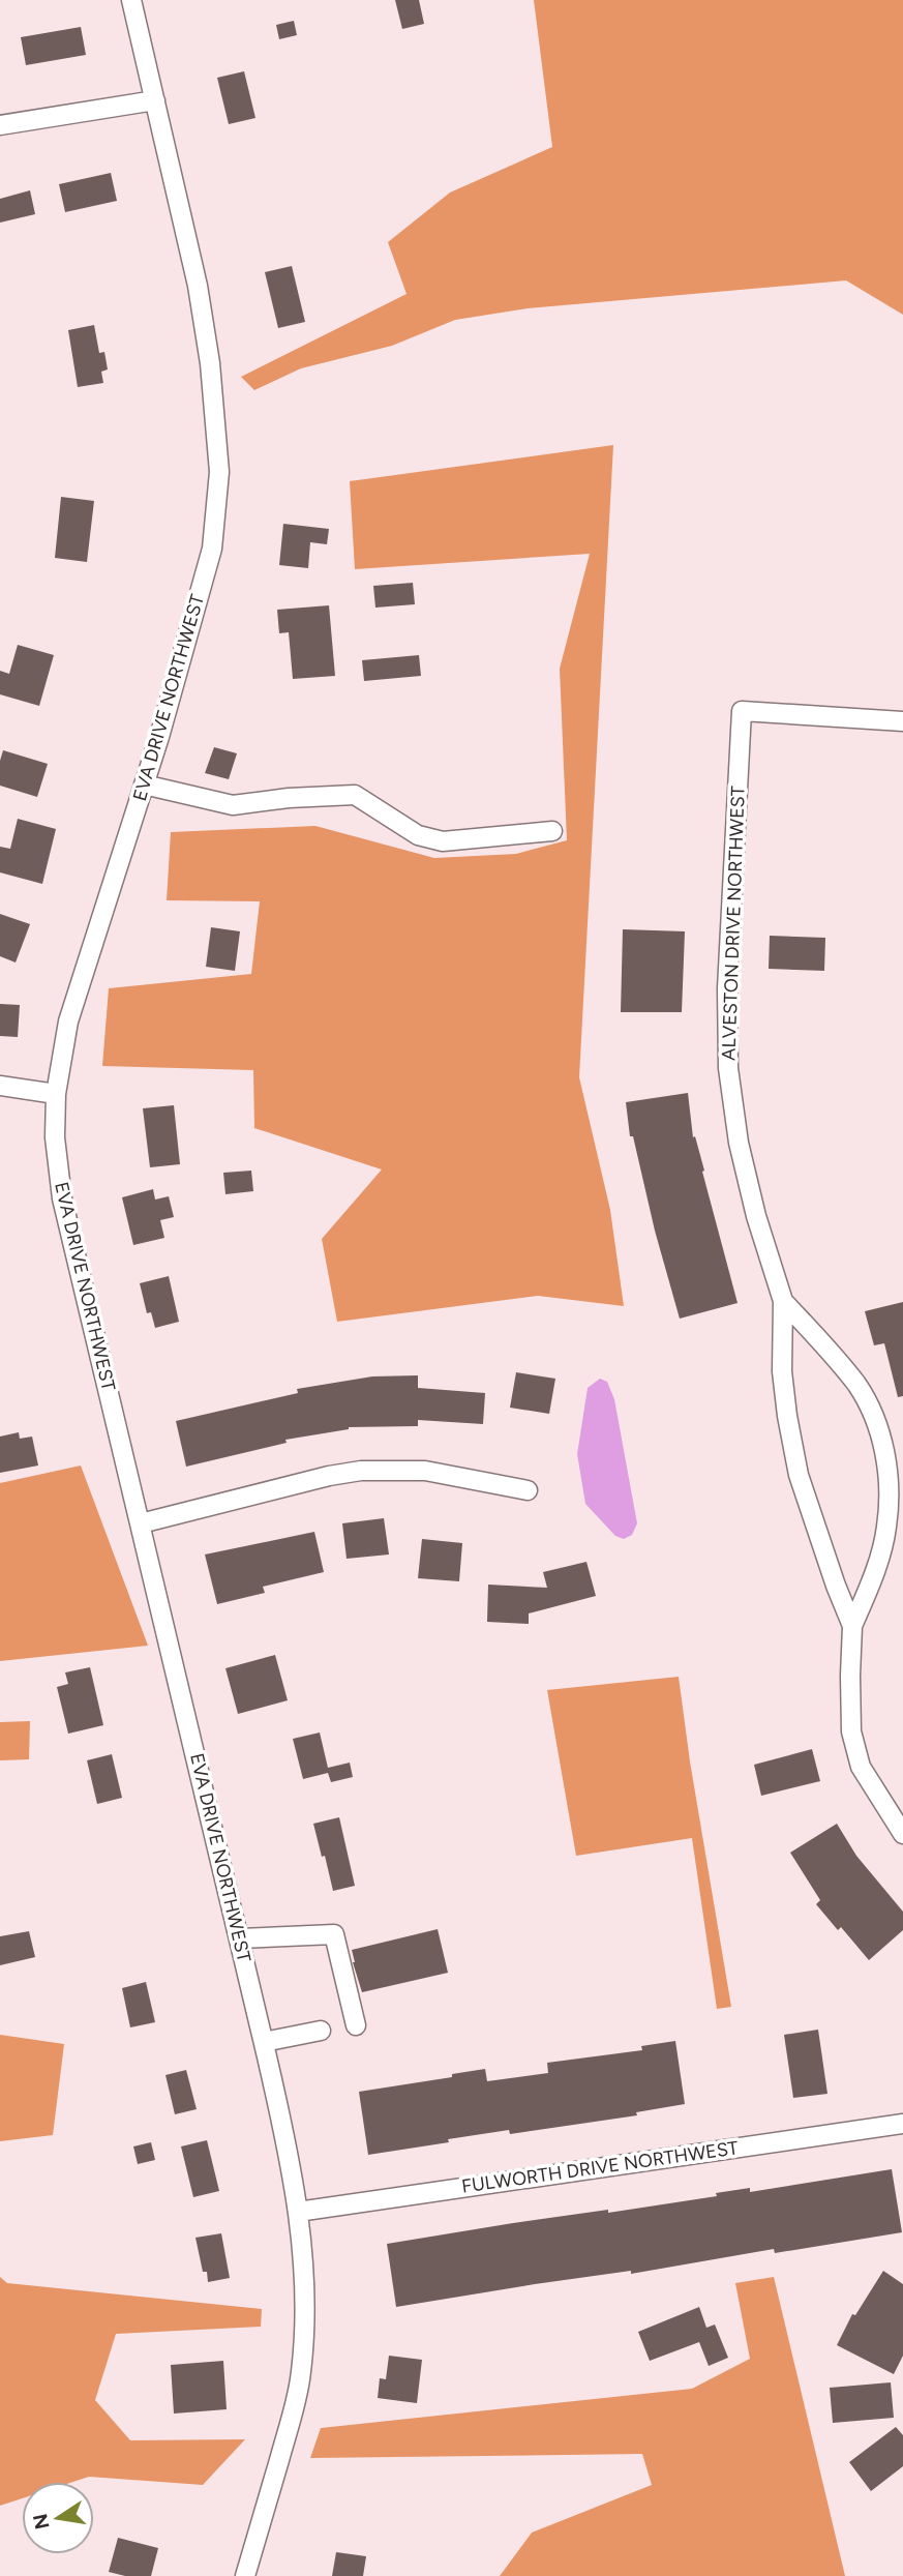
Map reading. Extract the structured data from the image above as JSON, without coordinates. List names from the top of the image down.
{
  "streets": {
    "street": ["EVA DRIVE NORTHWEST", "ALVESTON DRIVE NORTHWEST", "FULWORTH DRIVE NORTHWEST"]
  },
  "crossings": [
    ["EVA DRIVE NORTHWEST", "FULWORTH DRIVE NORTHWEST"]
  ],
  "north": "left"
}
